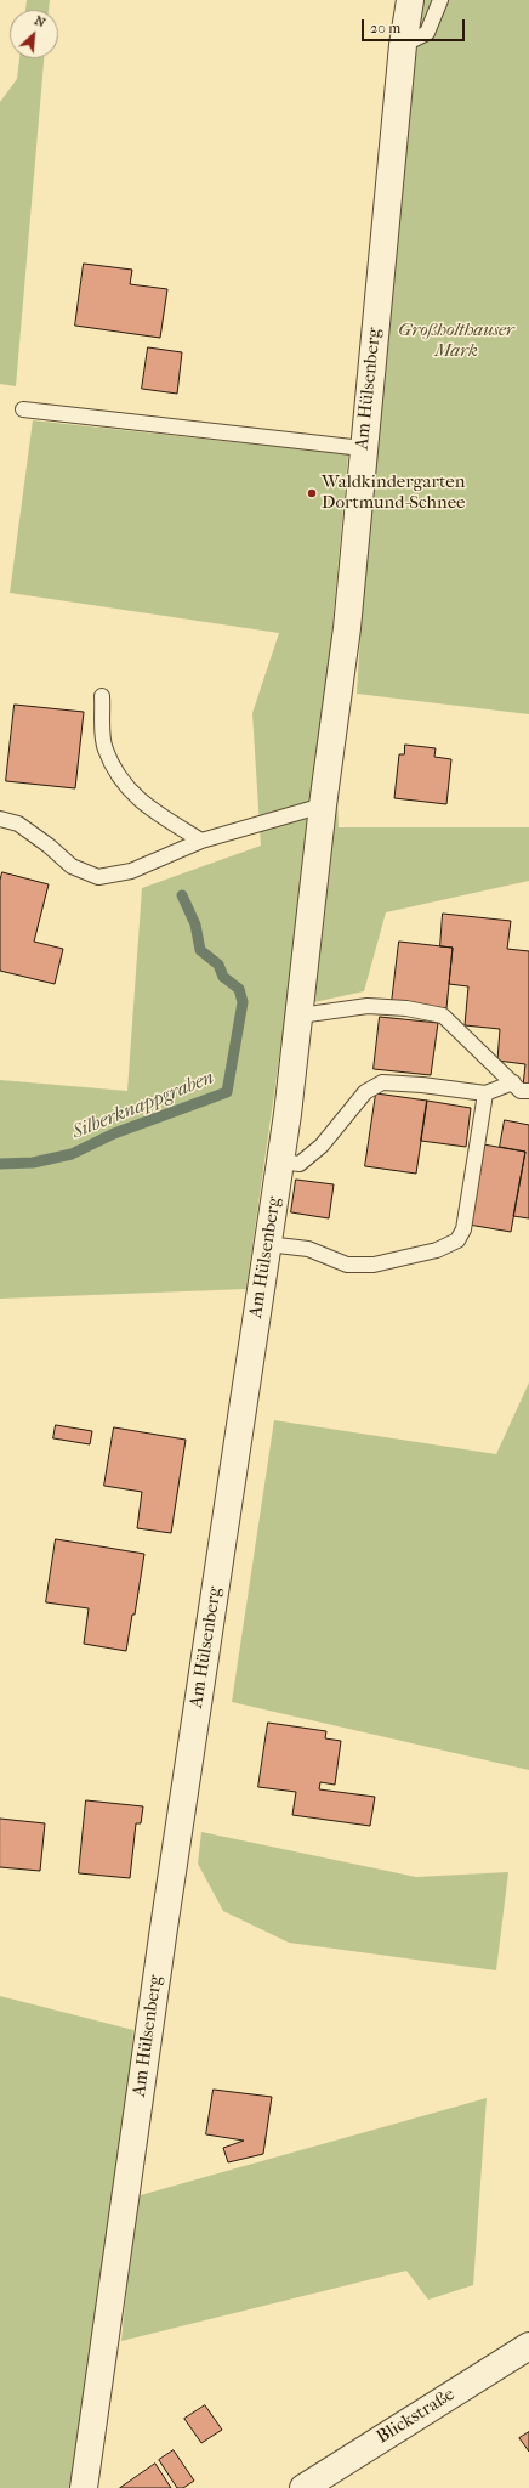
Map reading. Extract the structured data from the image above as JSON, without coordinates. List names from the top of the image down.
{
  "streets": {
    "street": ["Am Hülsenberg", "Blickstraße"]
  },
  "water": ["Silberknappgraben"],
  "parks": ["Großholthauser Mark"],
  "places": ["Waldkindergarten Dortmund-Schnee"],
  "scale_bar": "20 m",
  "north": "top right"
}
